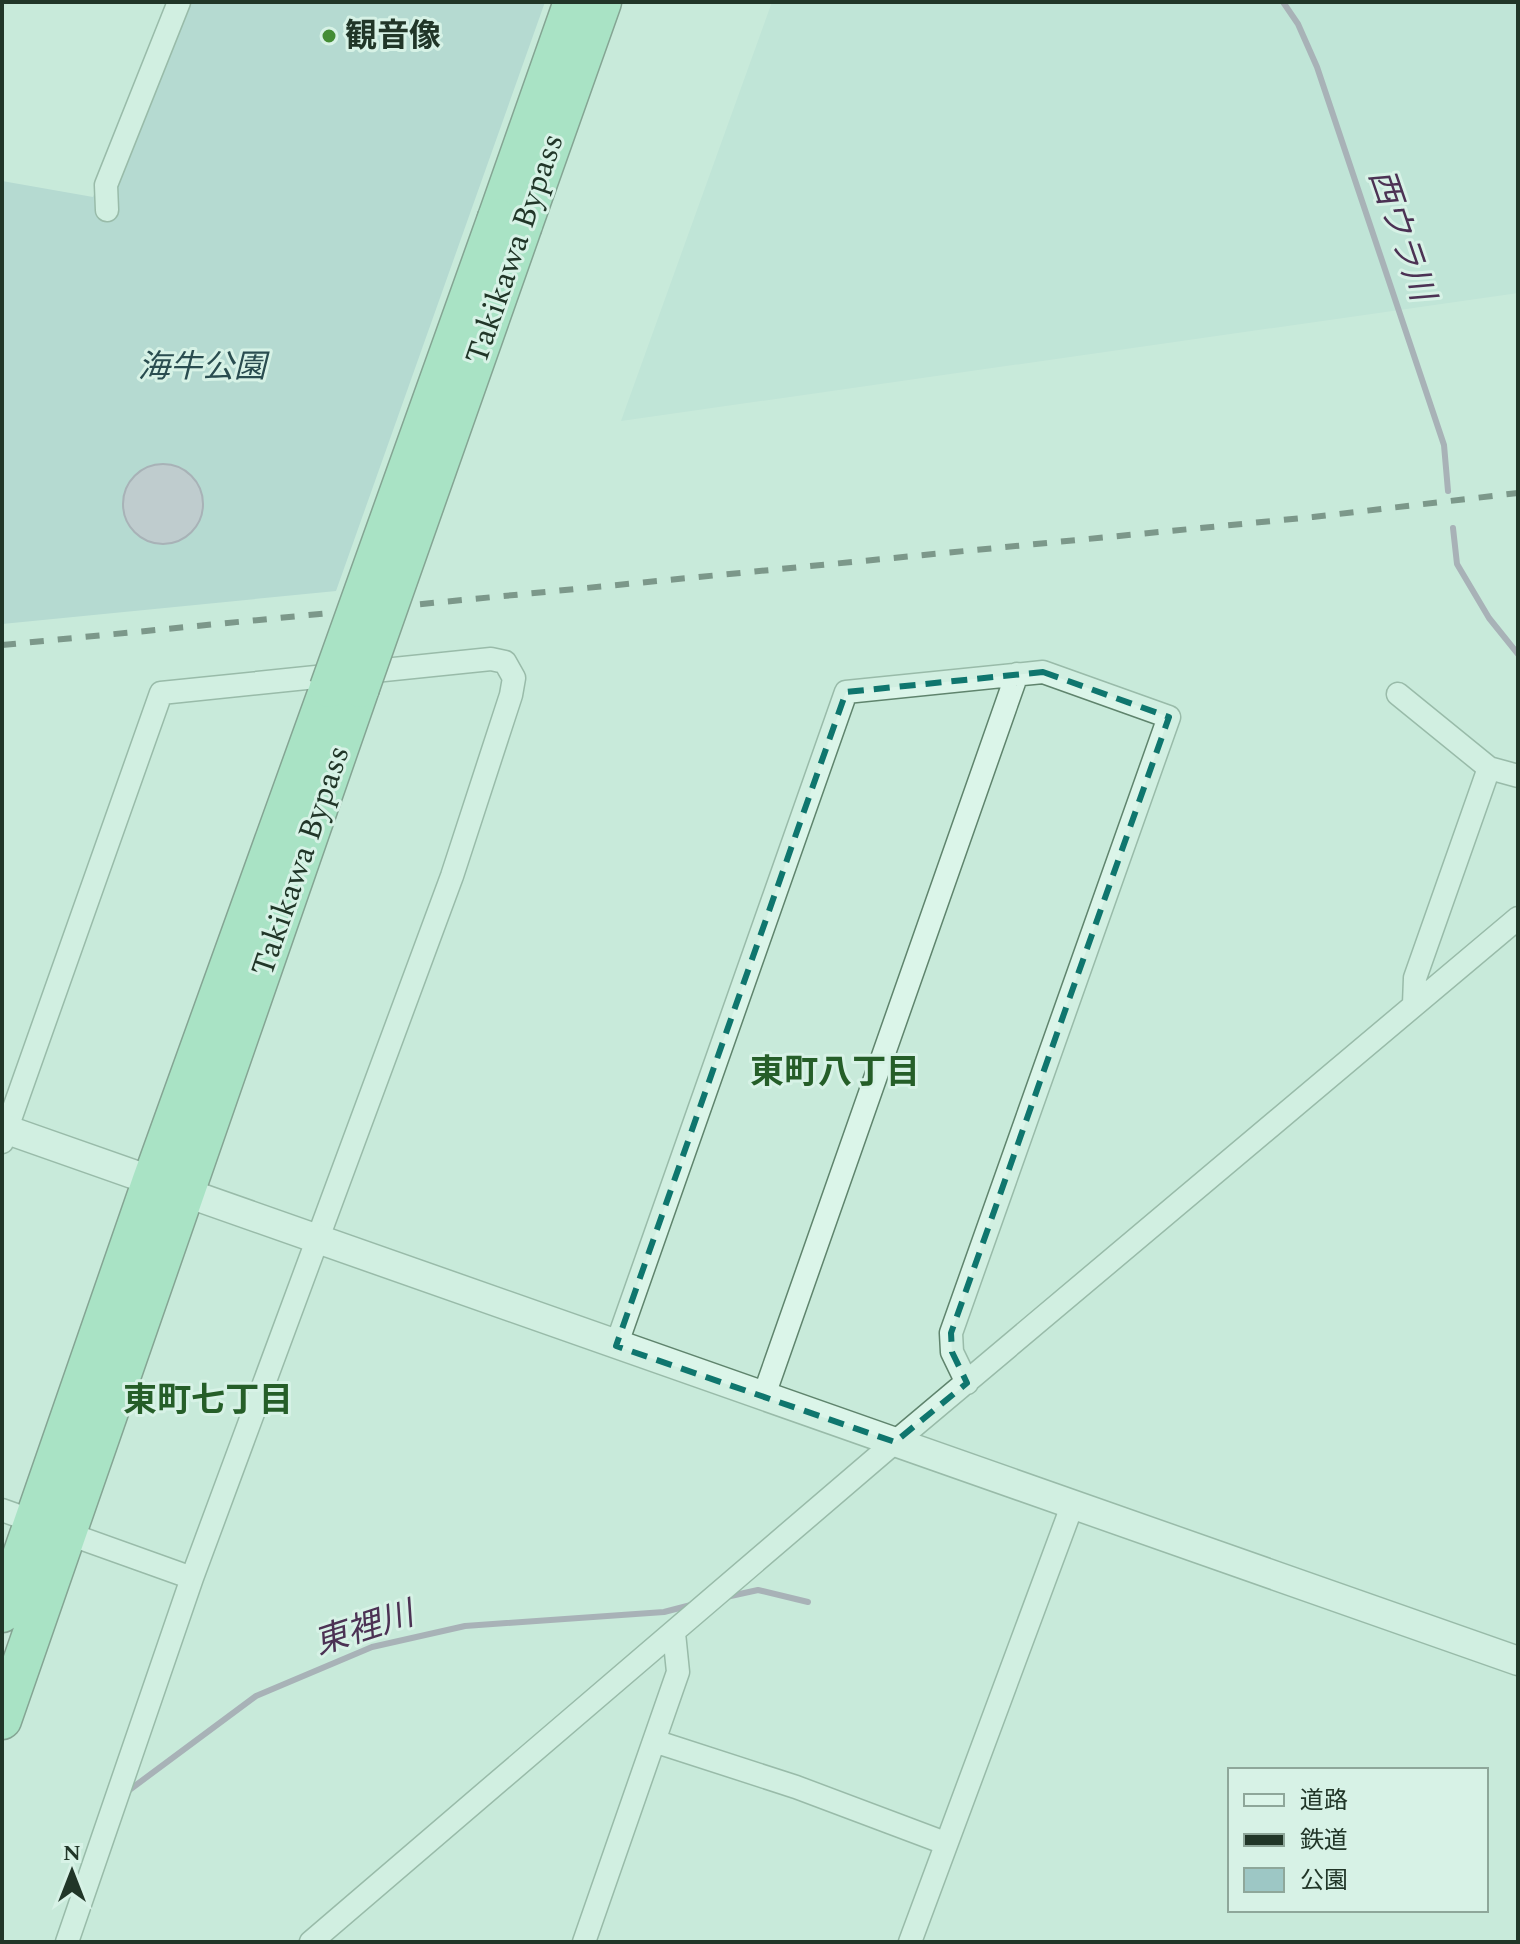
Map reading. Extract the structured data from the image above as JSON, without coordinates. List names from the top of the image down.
{
  "streets": {
    "highway": ["Takikawa Bypass"]
  },
  "districts": ["東町八丁目", "東町七丁目"],
  "water": ["西ウラ川", "東裡川"],
  "parks": ["海牛公園"],
  "places": ["観音像"],
  "legend": ["道路", "鉄道", "公園"],
  "north": "top"
}
